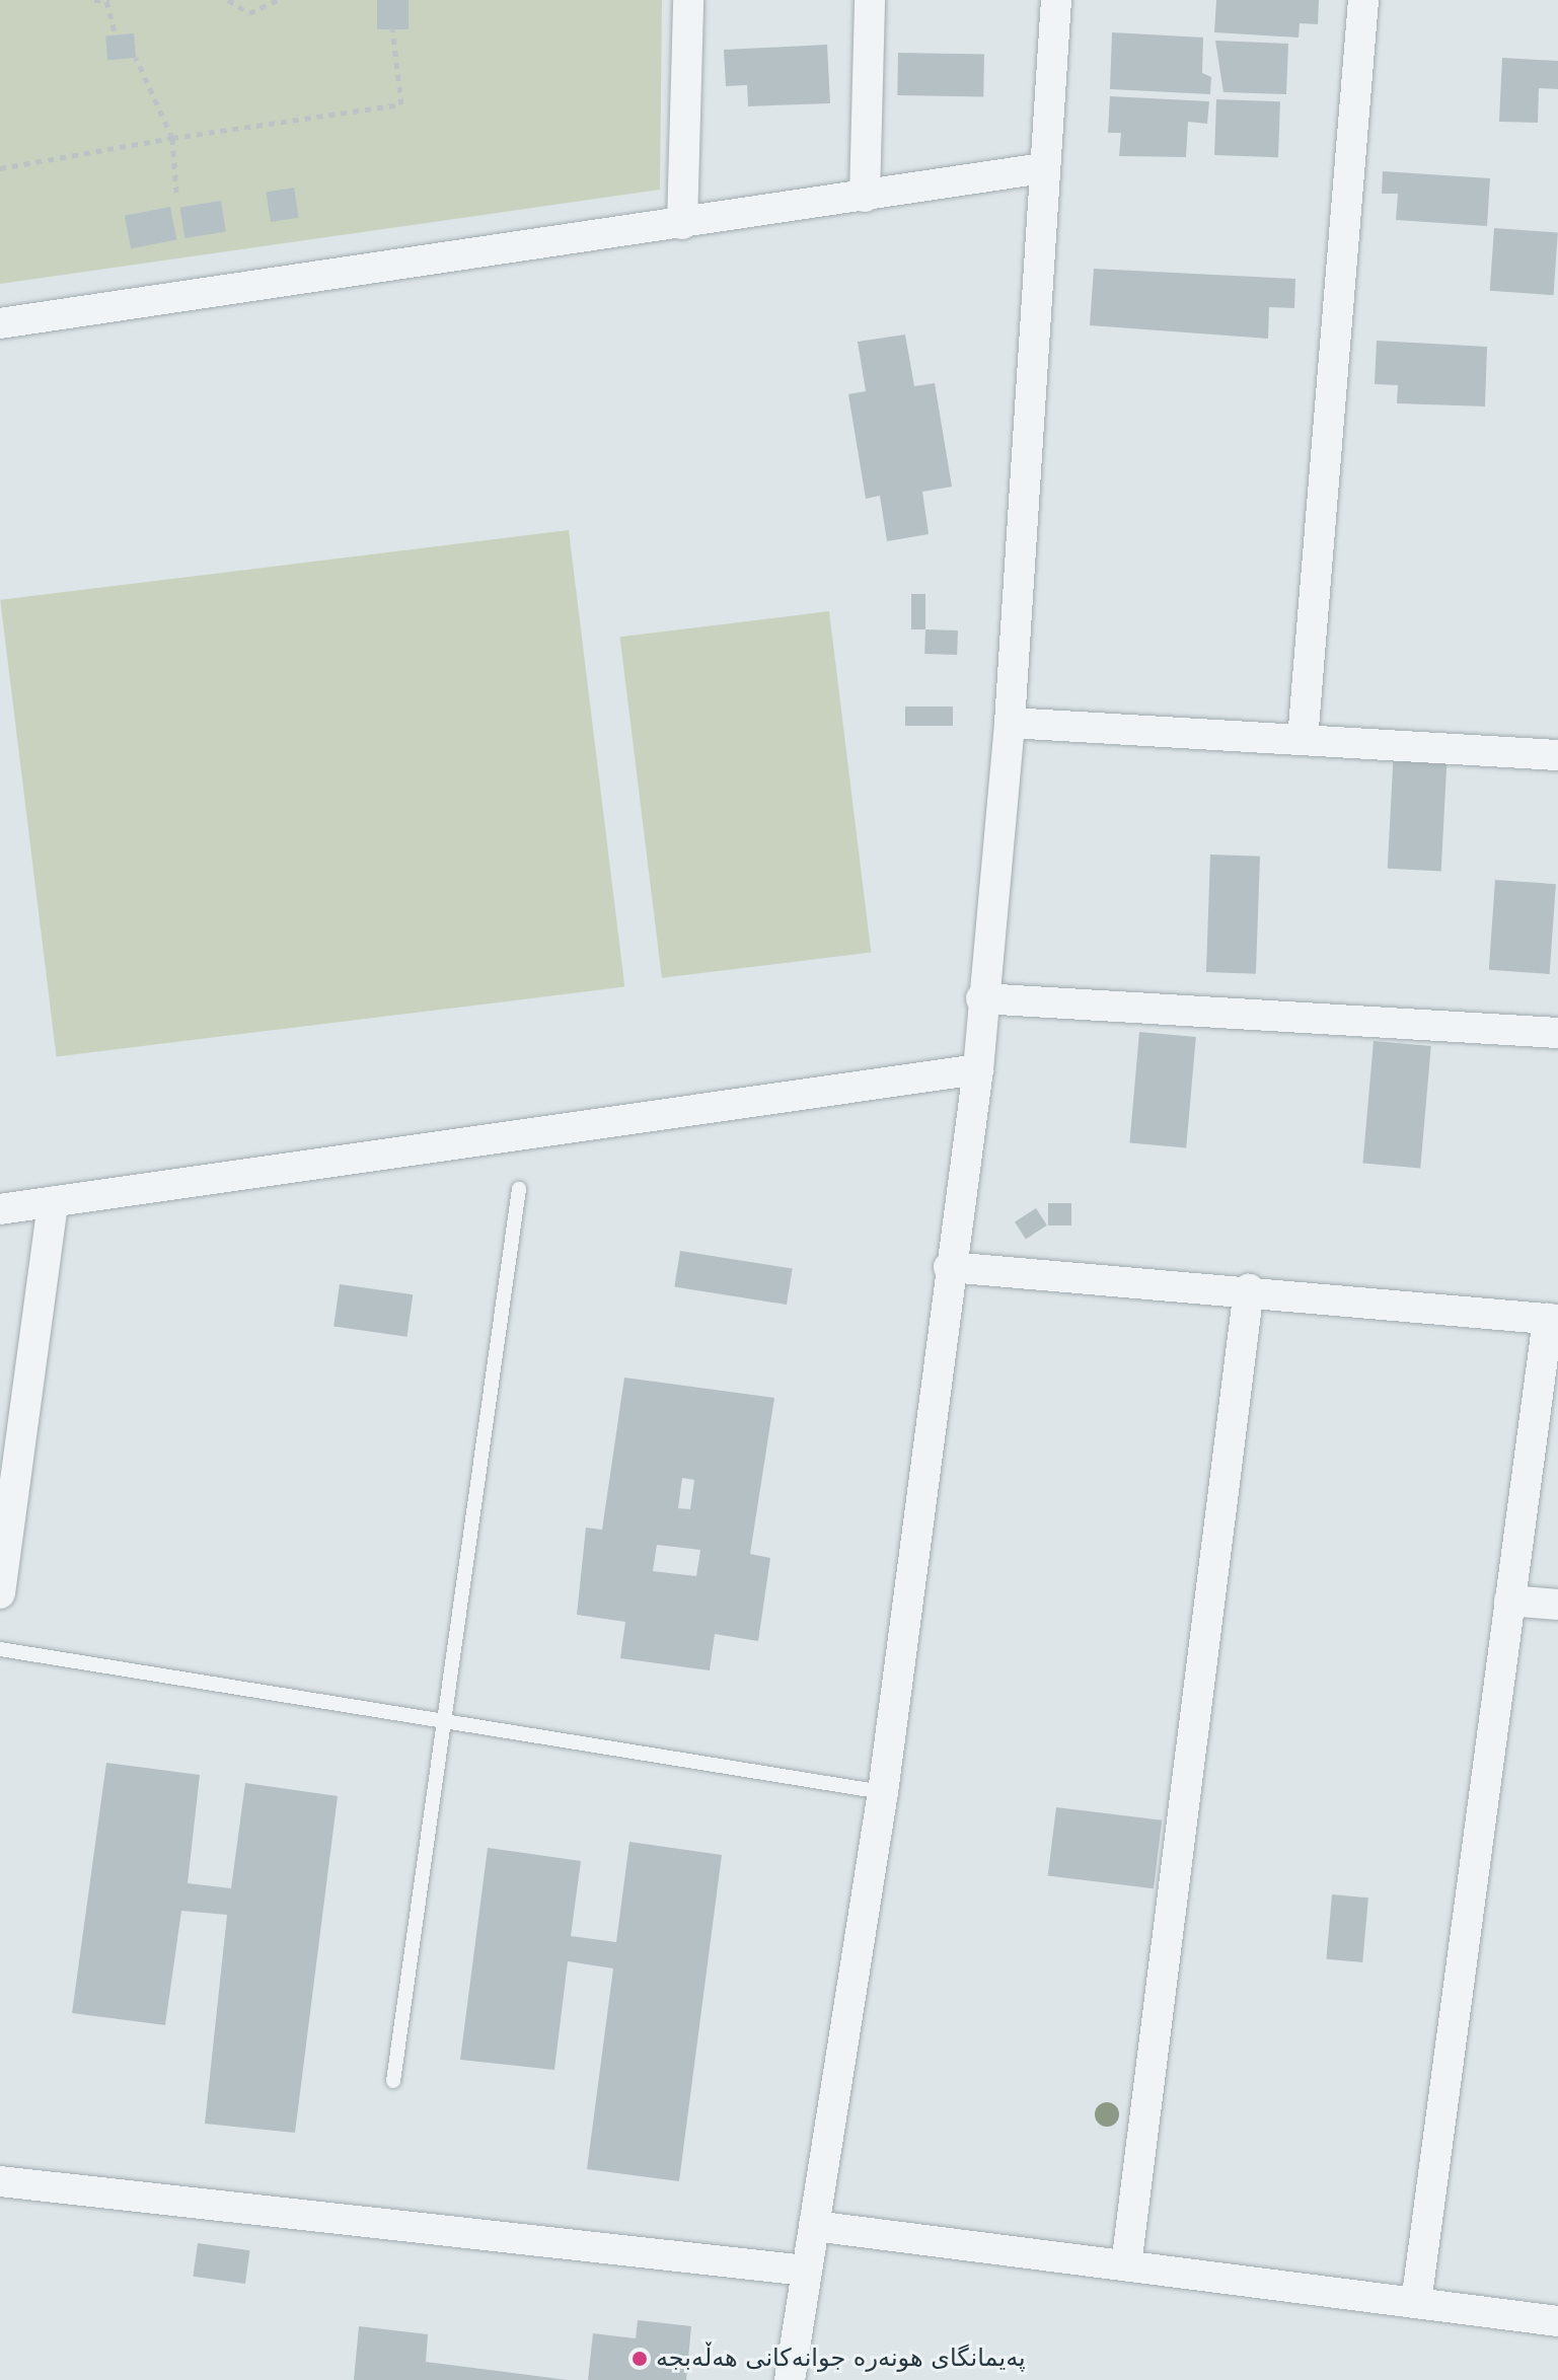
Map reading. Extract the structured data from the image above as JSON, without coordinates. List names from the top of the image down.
{
  "places": ["پەیمانگای هونەرە جوانەکانی هەڵەبجە"]
}
